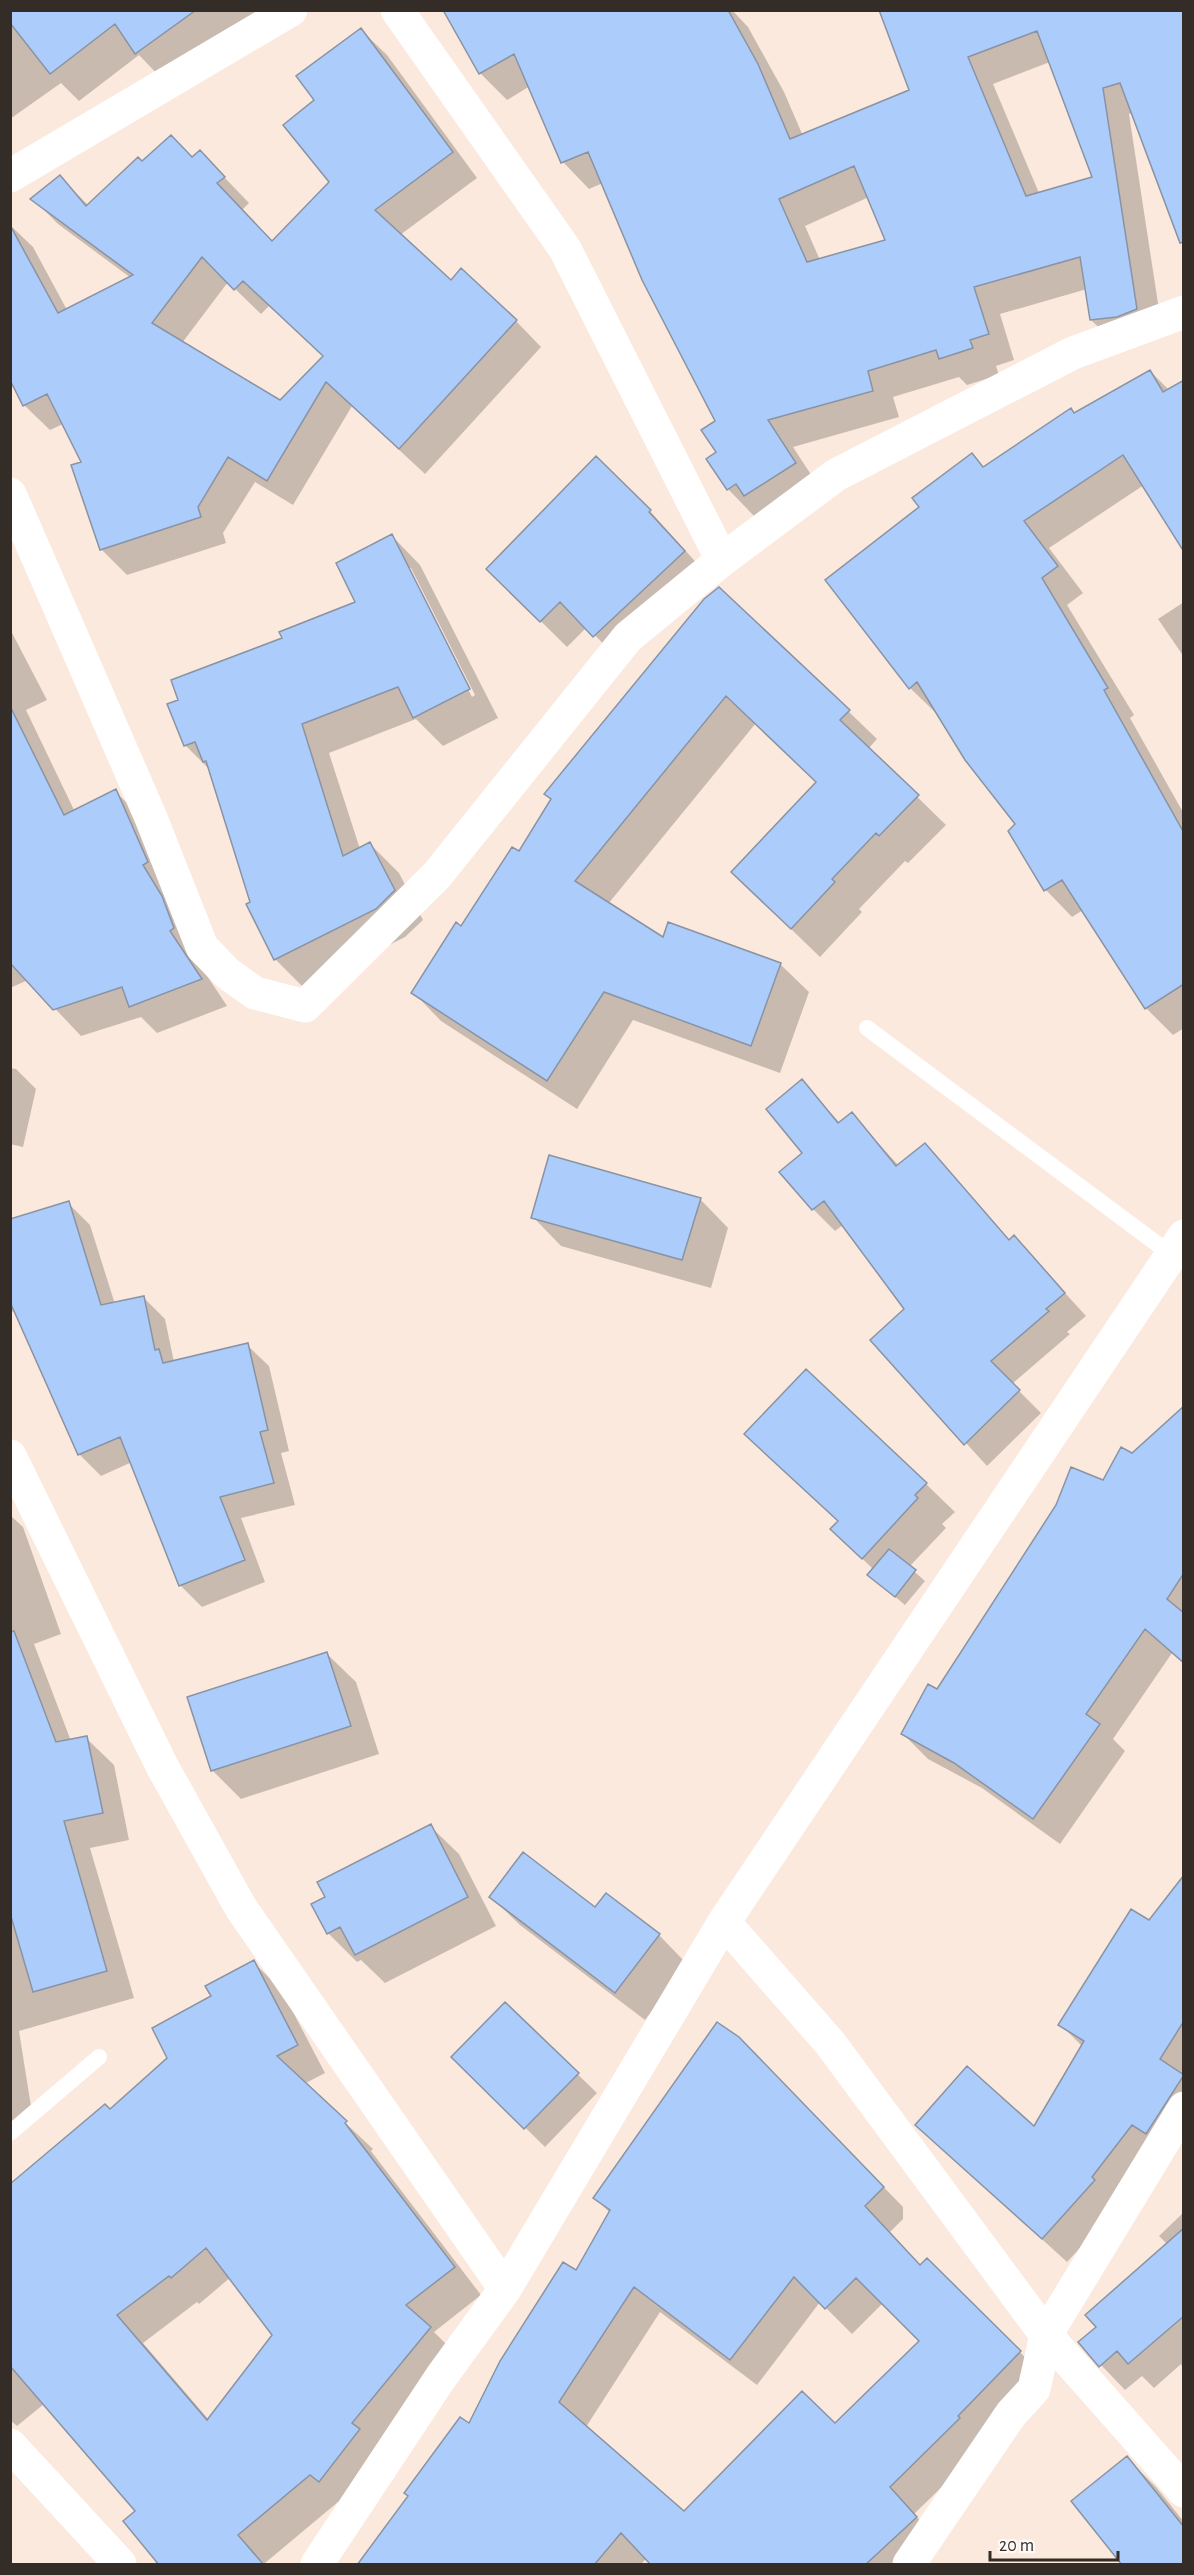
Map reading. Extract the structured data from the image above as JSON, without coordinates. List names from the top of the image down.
{
  "scale_bar": "20 m"
}
